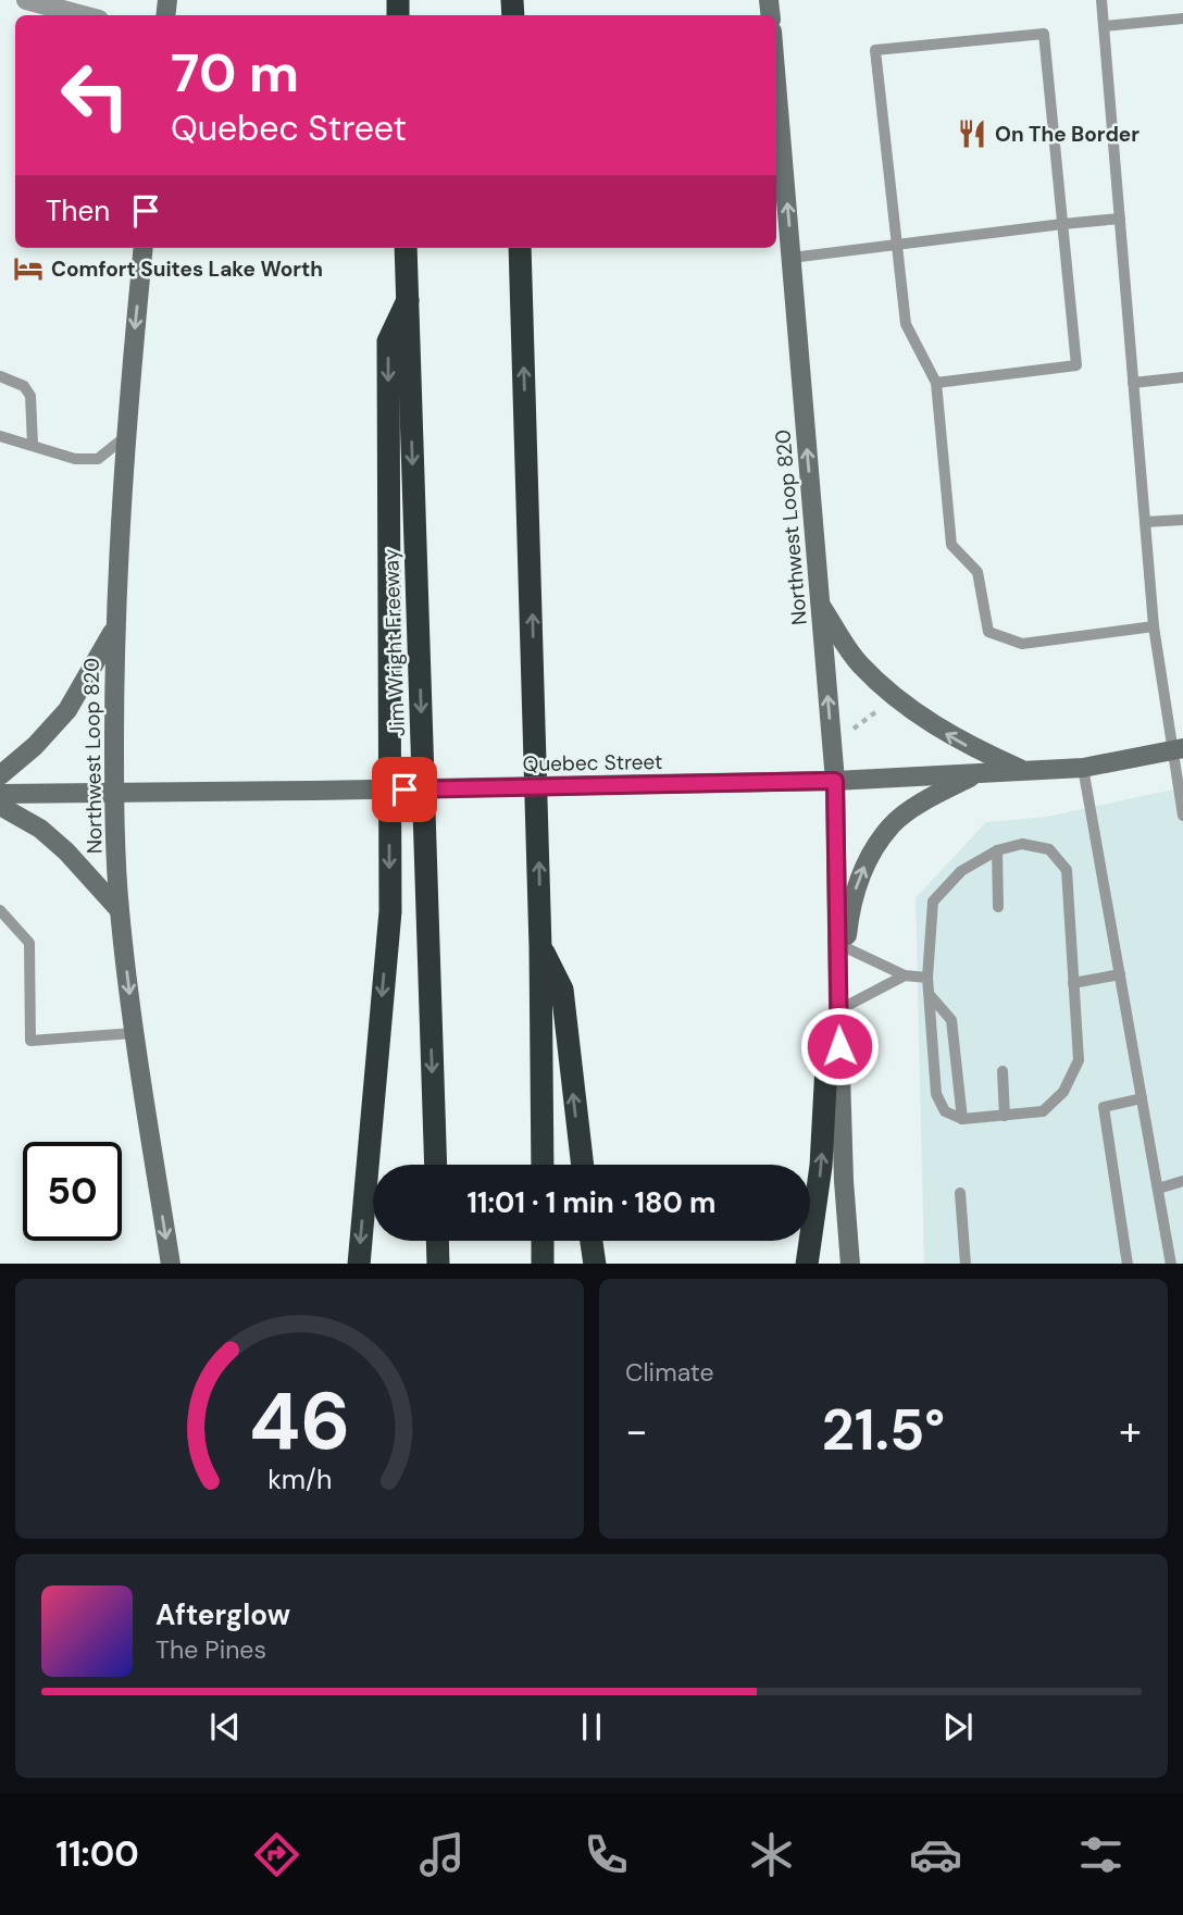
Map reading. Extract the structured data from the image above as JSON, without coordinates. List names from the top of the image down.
{
  "streets": {
    "highway": ["Jim Wright Freeway"],
    "main road": ["Northwest Loop 820", "Quebec Street"]
  },
  "crossings": [
    ["Northwest Loop 820", "Quebec Street"]
  ],
  "places": {
    "restaurant": ["On The Border"],
    "hotel": ["Comfort Suites Lake Worth"]
  },
  "page": {
    "turn": ["70 m", "Quebec Street"],
    "then": "Then",
    "limit": "50",
    "trip": "11:01 · 1 min · 180 m",
    "tile": "Climate",
    "heat": ["−", "21.5°", "+"],
    "song": ["Afterglow", "The Pines"],
    "tabs": "11:00",
    "gauge": ["46", "km/h"]
  }
}
